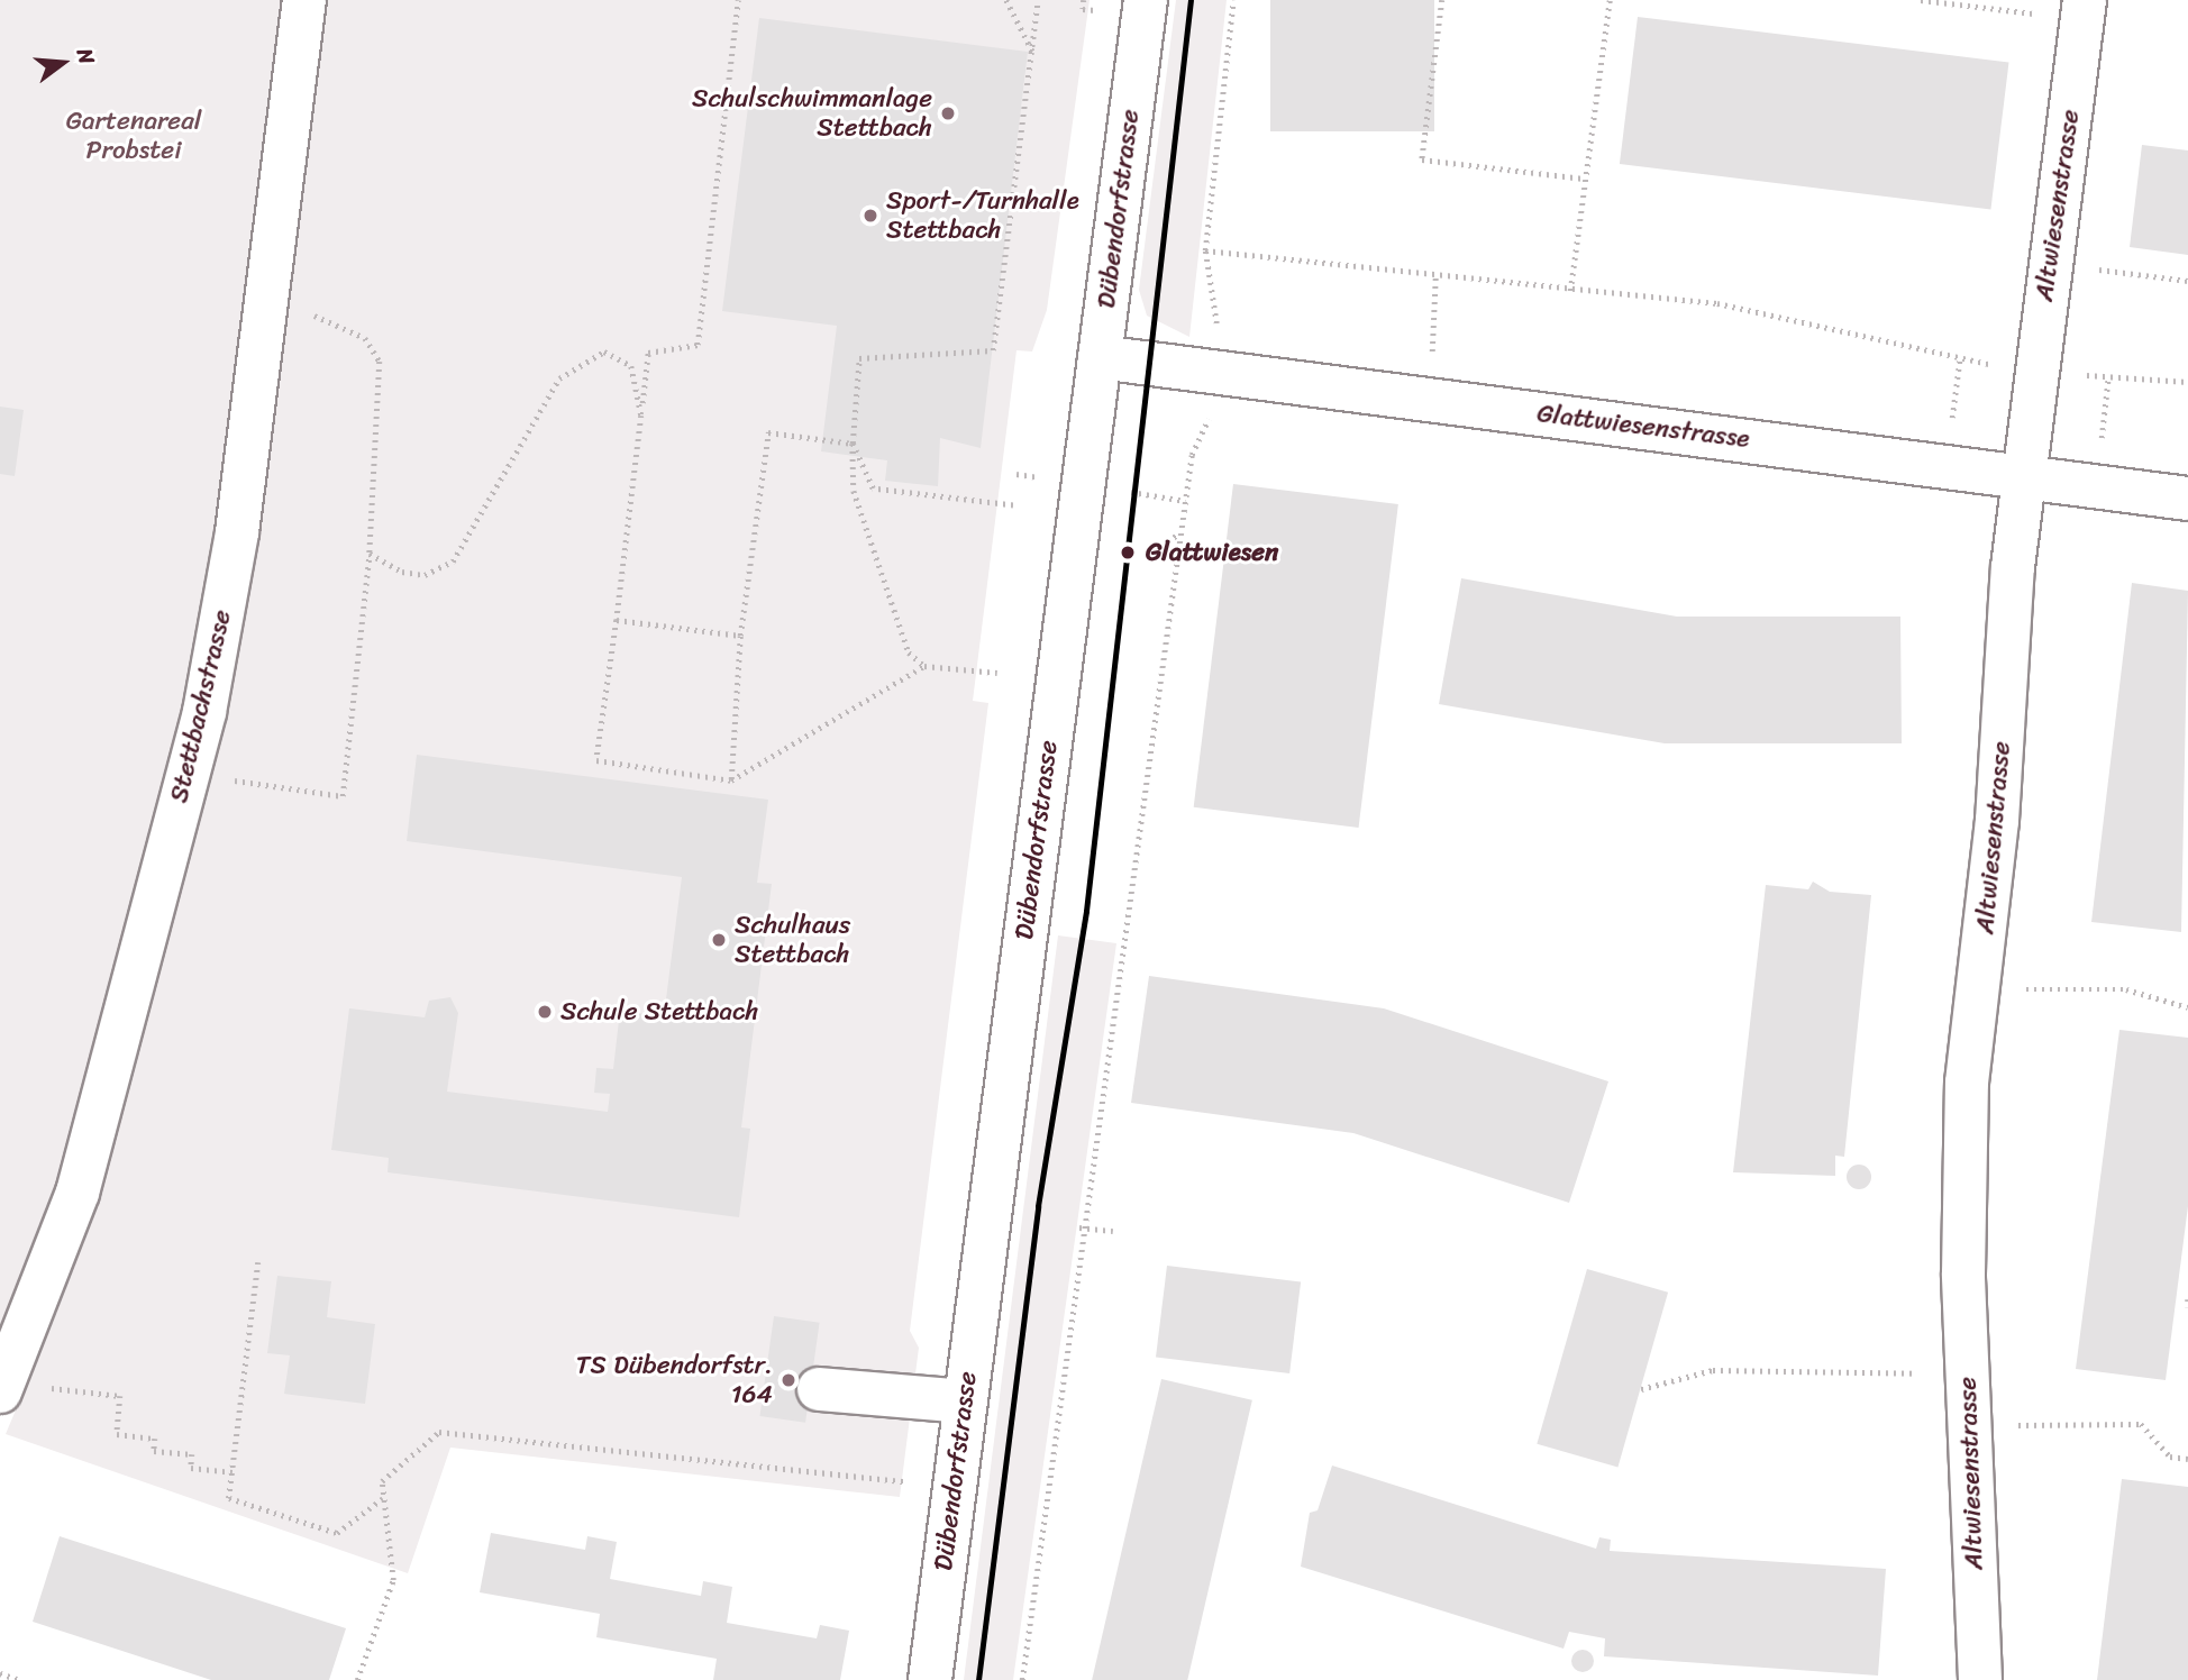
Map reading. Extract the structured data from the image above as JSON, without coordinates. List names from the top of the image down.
{
  "streets": {
    "street": [
      "Altwiesenstrasse",
      "Dübendorfstrasse",
      "Glattwiesenstrasse",
      "Stettbachstrasse"
    ]
  },
  "crossings": [
    ["Altwiesenstrasse", "Glattwiesenstrasse"],
    ["Dübendorfstrasse", "Glattwiesenstrasse"]
  ],
  "parks": ["Gartenareal Probstei"],
  "places": [
    "Schulschwimmanlage Stettbach",
    "Sport-/Turnhalle Stettbach",
    "Glattwiesen",
    "Schulhaus Stettbach",
    "Schule Stettbach",
    "TS Dübendorfstr. 164"
  ],
  "north": "right"
}
